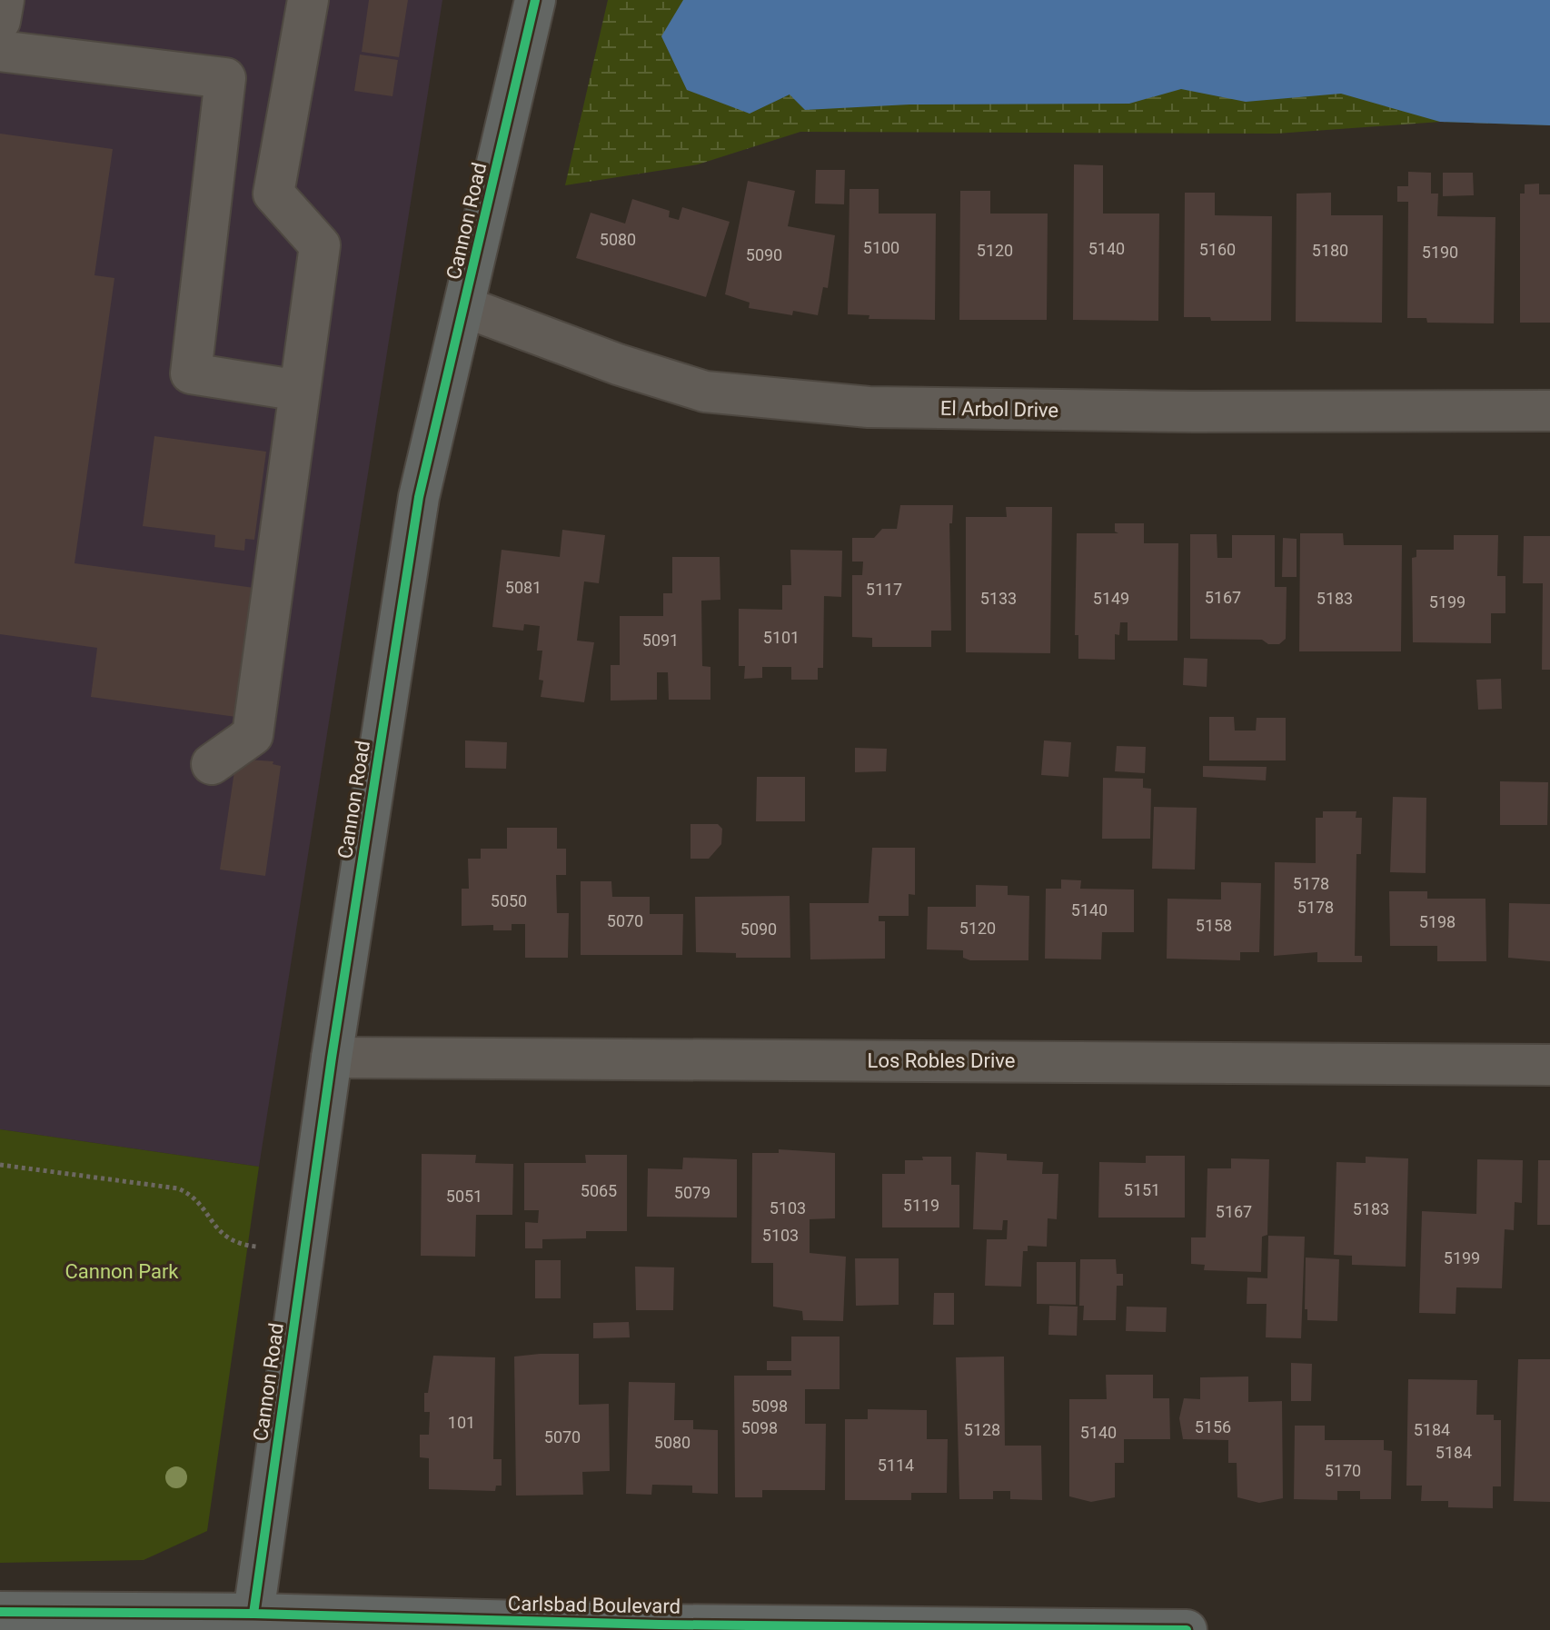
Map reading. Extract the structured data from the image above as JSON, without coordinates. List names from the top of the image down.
{
  "streets": {
    "main road": ["Cannon Road", "Carlsbad Boulevard"],
    "street": ["El Arbol Drive", "Los Robles Drive"]
  },
  "crossings": [
    ["Cannon Road", "El Arbol Drive"],
    ["Cannon Road", "Los Robles Drive"],
    ["Cannon Road", "Carlsbad Boulevard"]
  ],
  "parks": ["Cannon Park"],
  "house_numbers": [
    "5080",
    "5100",
    "5140",
    "5160",
    "5120",
    "5180",
    "5190",
    "5090",
    "5081",
    "5117",
    "5167",
    "5133",
    "5149",
    "5183",
    "5199",
    "5101",
    "5091",
    "5178",
    "5050",
    "5178",
    "5140",
    "5070",
    "5198",
    "5158",
    "5120",
    "5090",
    "5151",
    "5065",
    "5079",
    "5051",
    "5119",
    "5103",
    "5183",
    "5167",
    "5103",
    "5199",
    "5098",
    "101",
    "5156",
    "5098",
    "5128",
    "5184",
    "5140",
    "5070",
    "5080",
    "5184",
    "5114",
    "5170"
  ]
}
